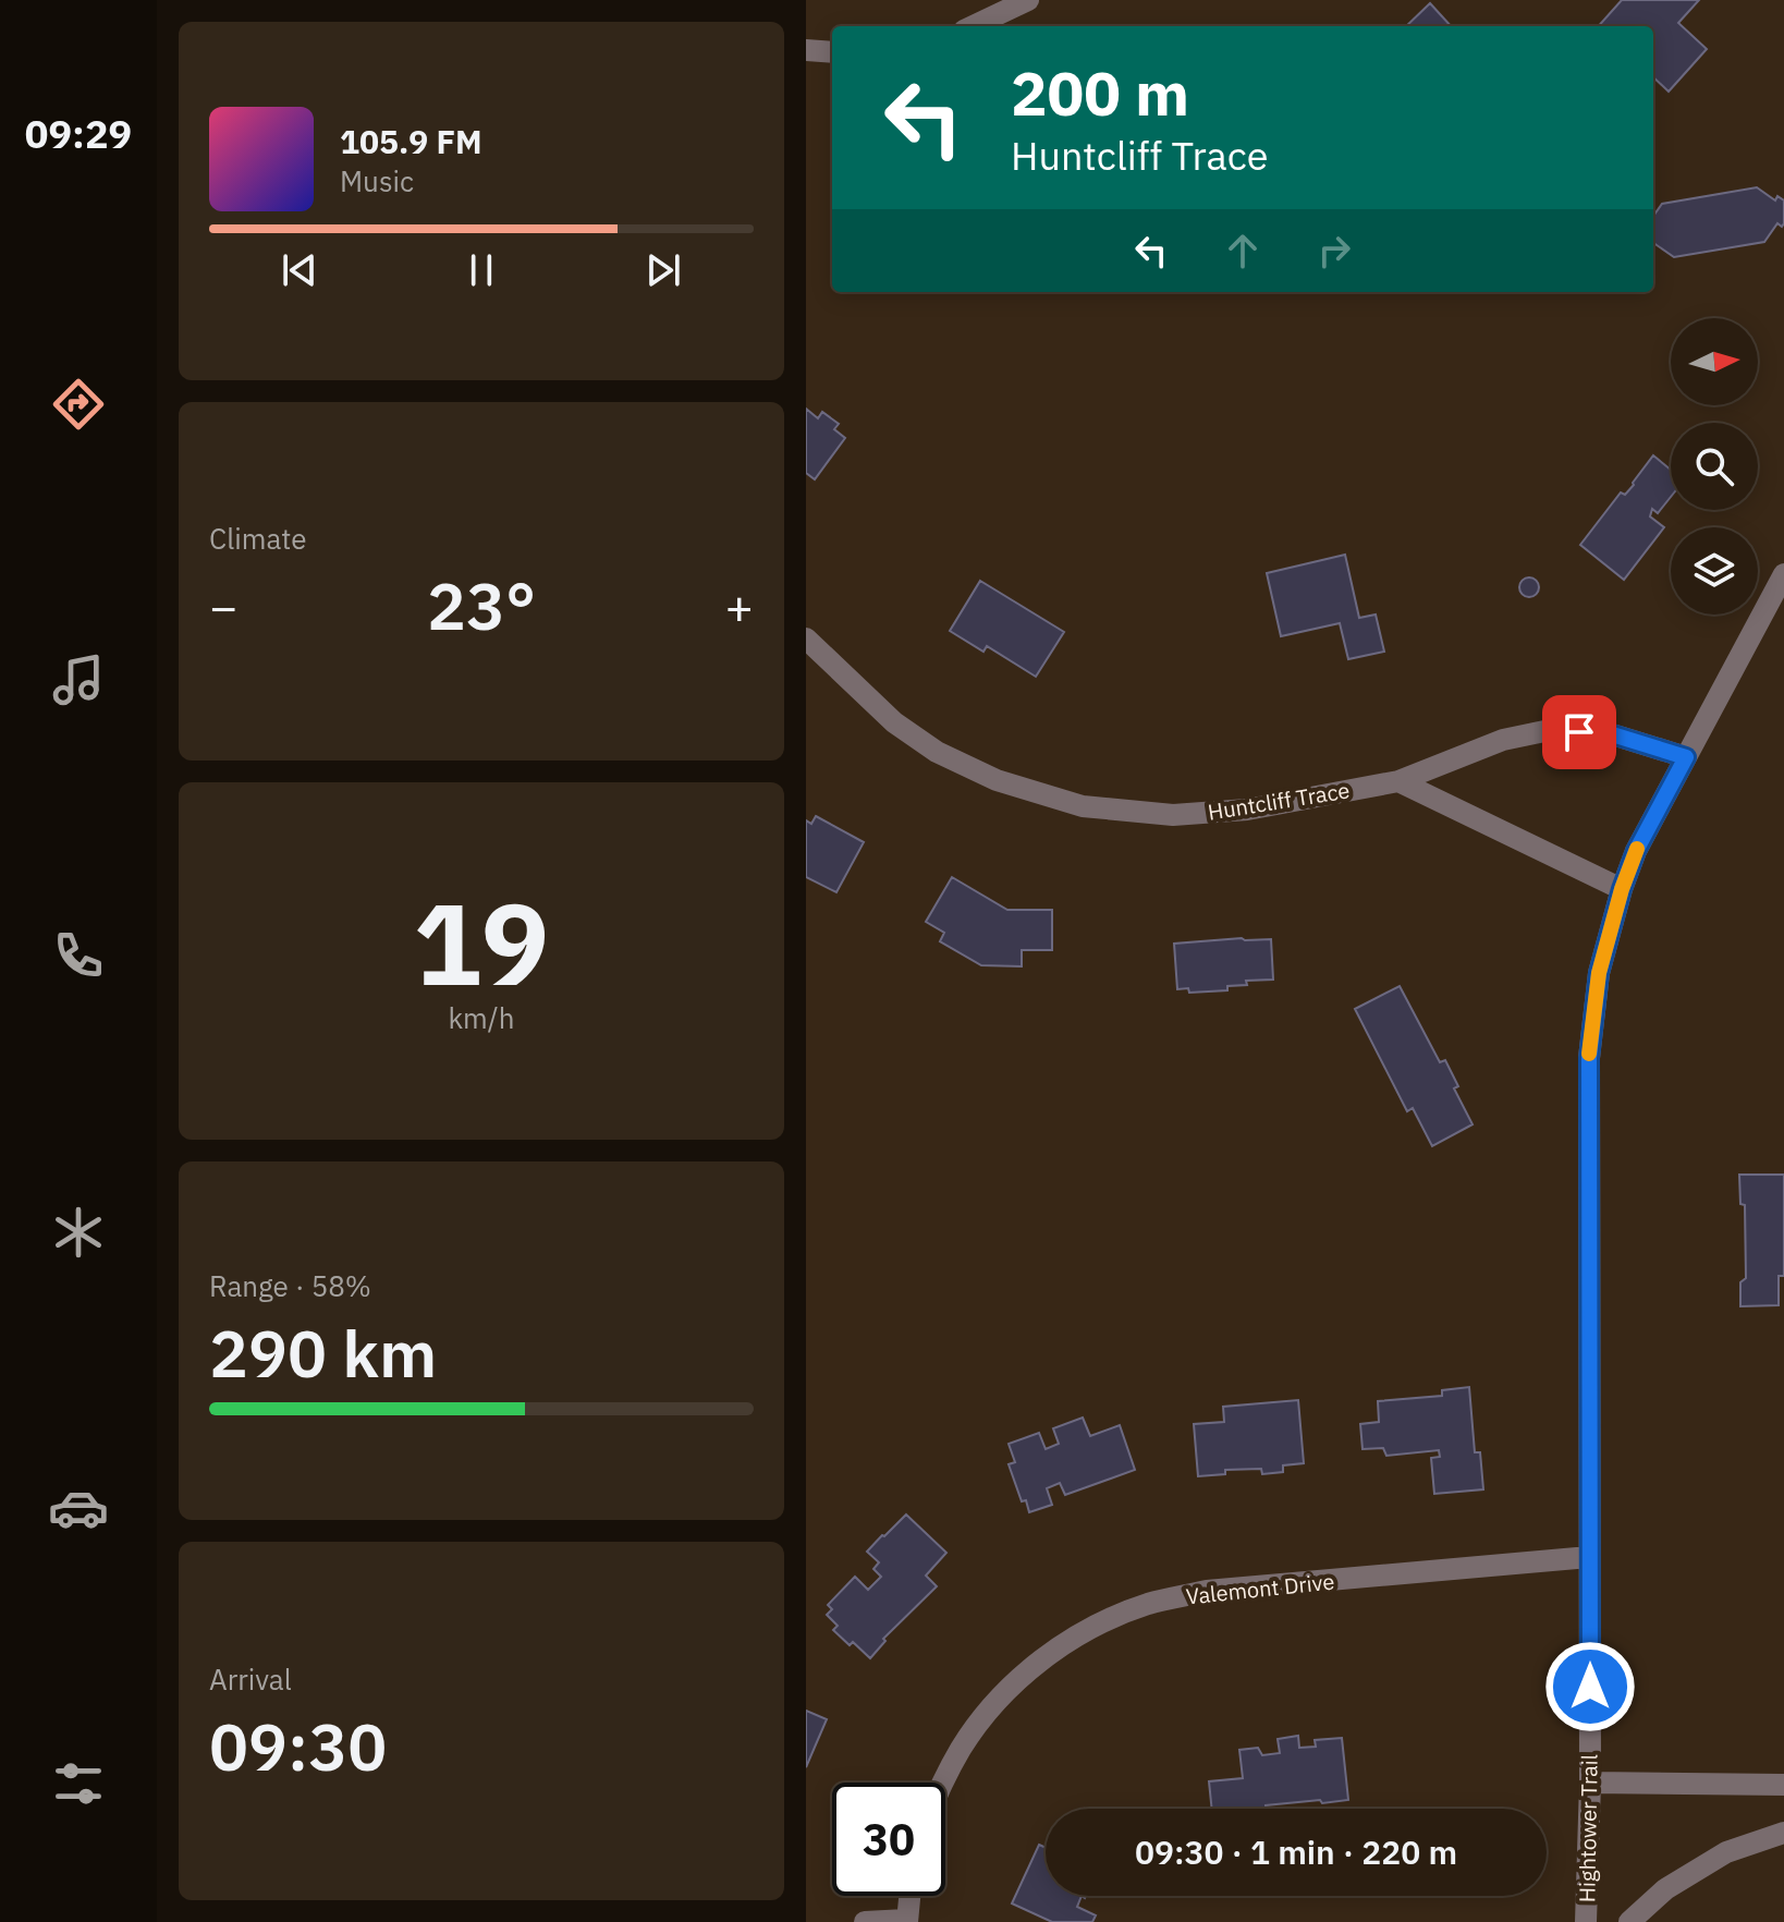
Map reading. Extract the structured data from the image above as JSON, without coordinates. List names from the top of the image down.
{
  "streets": {
    "street": ["Huntcliff Trace", "Valemont Drive", "Hightower Trail"]
  },
  "crossings": [
    ["Huntcliff Trace", "Hightower Trail"],
    ["Valemont Drive", "Hightower Trail"]
  ],
  "north": "right",
  "page": {
    "tabs": "09:29",
    "turn": ["200 m", "Huntcliff Trace"],
    "song": ["105.9 FM", "Music"],
    "tile": [
      "Climate",
      ["19", "km/h"],
      ["Range · 58%", "290 km"],
      ["Arrival", "09:30"]
    ],
    "heat": ["−", "23°", "+"],
    "limit": "30",
    "trip": "09:30 · 1 min · 220 m"
  }
}
